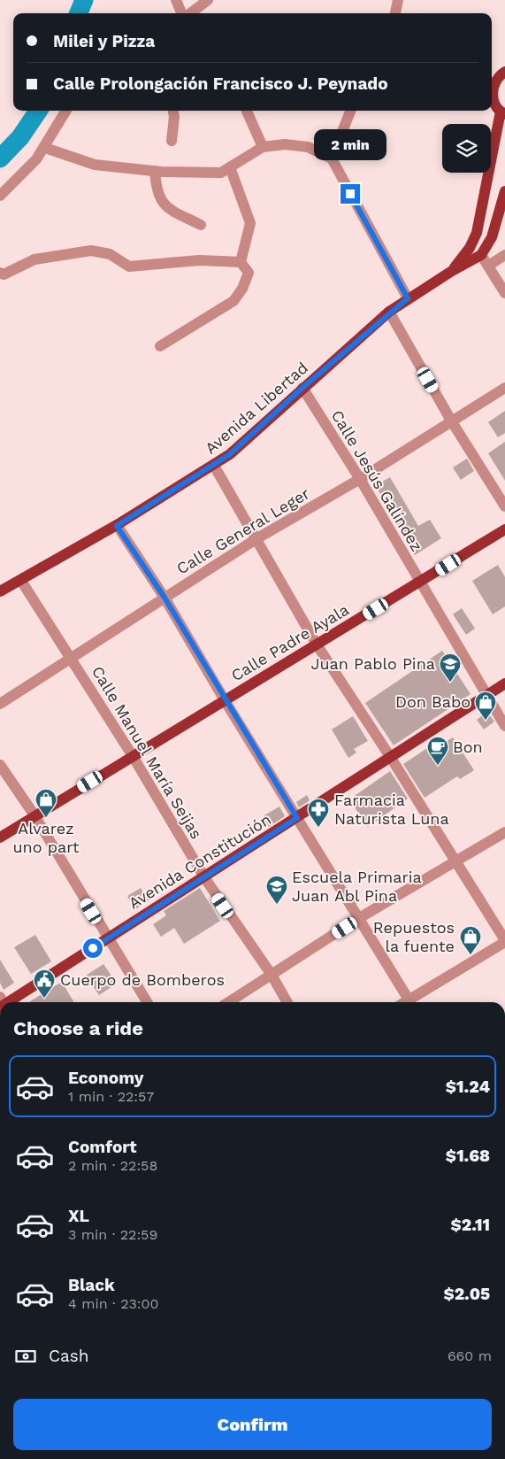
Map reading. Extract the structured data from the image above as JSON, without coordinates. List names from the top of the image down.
{
  "streets": {
    "main road": ["Avenida Libertad", "Calle Padre Ayala", "Avenida Constitución"],
    "street": ["Calle Jesús Galíndez", "Calle General Leger", "Calle Manuel María Seijas"]
  },
  "crossings": [
    ["Avenida Libertad", "Calle Jesús Galíndez"],
    ["Avenida Libertad", "Calle Manuel María Seijas"],
    ["Calle Jesús Galíndez", "Calle General Leger"],
    ["Calle Jesús Galíndez", "Calle Padre Ayala"],
    ["Calle Jesús Galíndez", "Avenida Constitución"],
    ["Calle General Leger", "Calle Manuel María Seijas"],
    ["Calle Padre Ayala", "Calle Manuel María Seijas"],
    ["Calle Manuel María Seijas", "Avenida Constitución"]
  ],
  "places": {
    "school or university": ["Juan Pablo Pina", "Escuela Primaria Juan Abl Pina"],
    "shop": ["Don Babo", "Alvarez uno part", "Repuestos la fuente"],
    "cafe": ["Bon"],
    "pharmacy": ["Farmacia Naturista Luna"],
    "public building": ["Cuerpo de Bomberos"]
  },
  "page": {
    "banner": ["Milei y Pizza", "Calle Prolongación Francisco J. Peynado"],
    "bubble": "2 min",
    "heading": "Choose a ride",
    "list": [
      {
        "name": "Economy",
        "note": "1 min · 22:57",
        "value": "$1.24"
      },
      {
        "name": "Comfort",
        "note": "2 min · 22:58",
        "value": "$1.68"
      },
      {
        "name": "XL",
        "note": "3 min · 22:59",
        "value": "$2.11"
      },
      {
        "name": "Black",
        "note": "4 min · 23:00",
        "value": "$2.05"
      }
    ],
    "pay": ["Cash", "660 m"],
    "buttons": "Confirm"
  }
}
